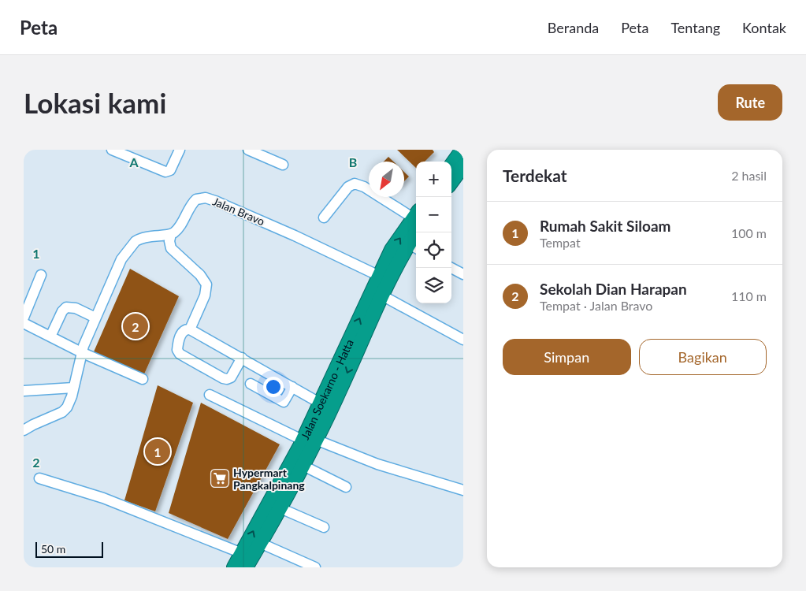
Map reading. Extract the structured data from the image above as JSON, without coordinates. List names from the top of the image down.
{
  "streets": {
    "highway": ["Jalan Soekarno - Hatta"],
    "street": ["Jalan Bravo"]
  },
  "crossings": [
    ["Jalan Bravo", "Jalan Soekarno - Hatta"]
  ],
  "places": {
    "supermarket": ["Hypermart Pangkalpinang"]
  },
  "scale_bar": "50 m",
  "north": "bottom left",
  "page": {
    "header": "Peta",
    "nav": [
      "Beranda",
      "Peta",
      "Tentang",
      "Kontak"
    ],
    "buttons": [
      "Rute",
      ["Simpan", "Bagikan"]
    ],
    "title": "Lokasi kami",
    "heading": ["Terdekat", "2 hasil"],
    "map_buttons": ["+", "−"],
    "list": [
      {
        "mark": "1",
        "name": "Rumah Sakit Siloam",
        "note": "Tempat",
        "value": "100 m"
      },
      {
        "mark": "2",
        "name": "Sekolah Dian Harapan",
        "note": "Tempat · Jalan Bravo",
        "value": "110 m"
      }
    ],
    "pins": ["2", "1"],
    "scale": "50 m"
  },
  "grid": {
    "columns": ["A", "B"],
    "rows": ["1", "2"]
  }
}
